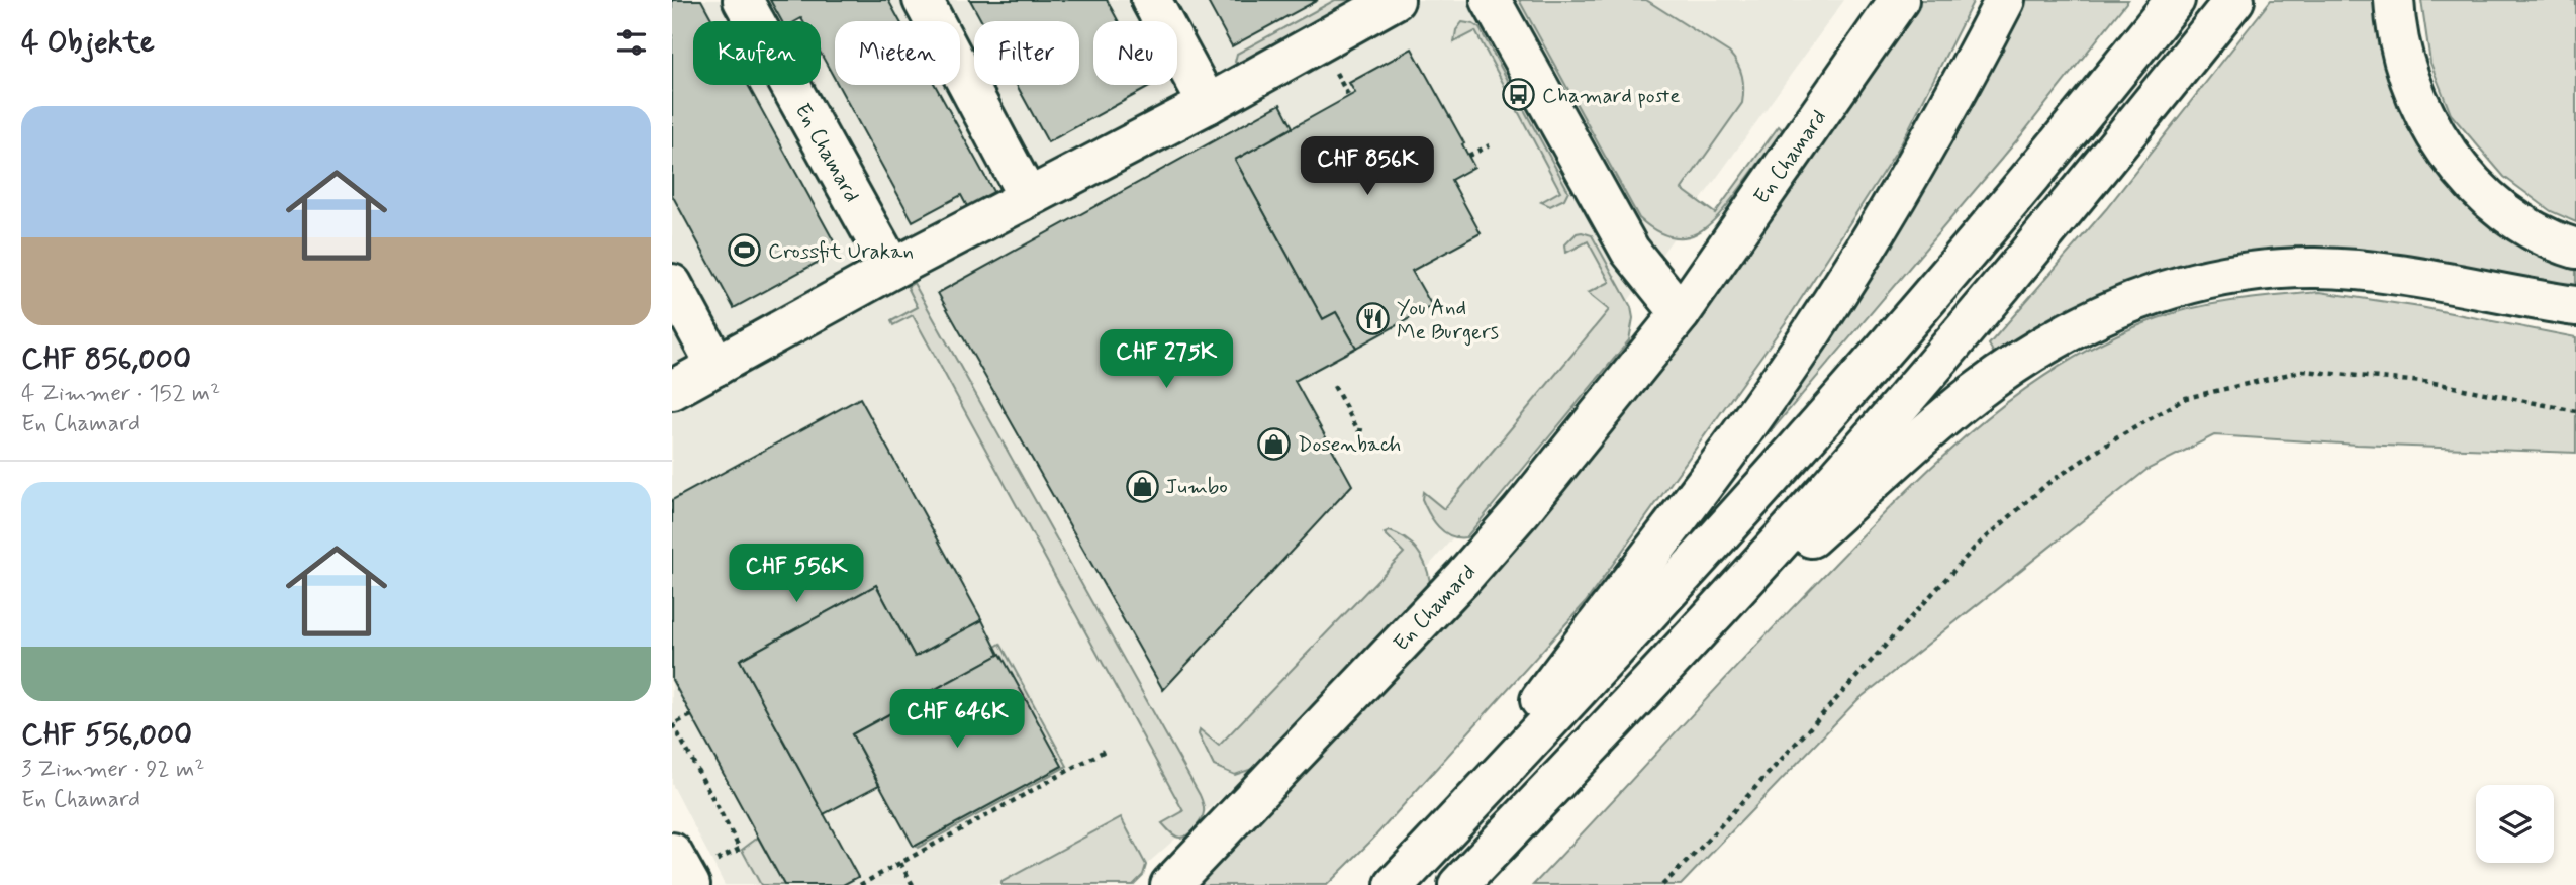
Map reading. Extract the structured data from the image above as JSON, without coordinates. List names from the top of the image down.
{
  "streets": {
    "main road": ["En Chamard"]
  },
  "places": {
    "bus stop": ["Chamard poste"],
    "sports": ["Crossfit Urakan"],
    "restaurant": ["You And Me Burgers"],
    "shop": ["Dosenbach", "Jumbo"]
  },
  "page": {
    "heading": "4 Objekte",
    "chip": [
      "Kaufen",
      "Mieten",
      "Filter",
      "Neu"
    ],
    "list": [
      {
        "name": "CHF 856,000",
        "note": "4 Zimmer · 152 m² · En Chamard"
      },
      {
        "name": "CHF 556,000",
        "note": "3 Zimmer · 92 m² · En Chamard"
      }
    ],
    "price": [
      "CHF 856K",
      "CHF 275K",
      "CHF 556K",
      "CHF 646K"
    ]
  }
}
